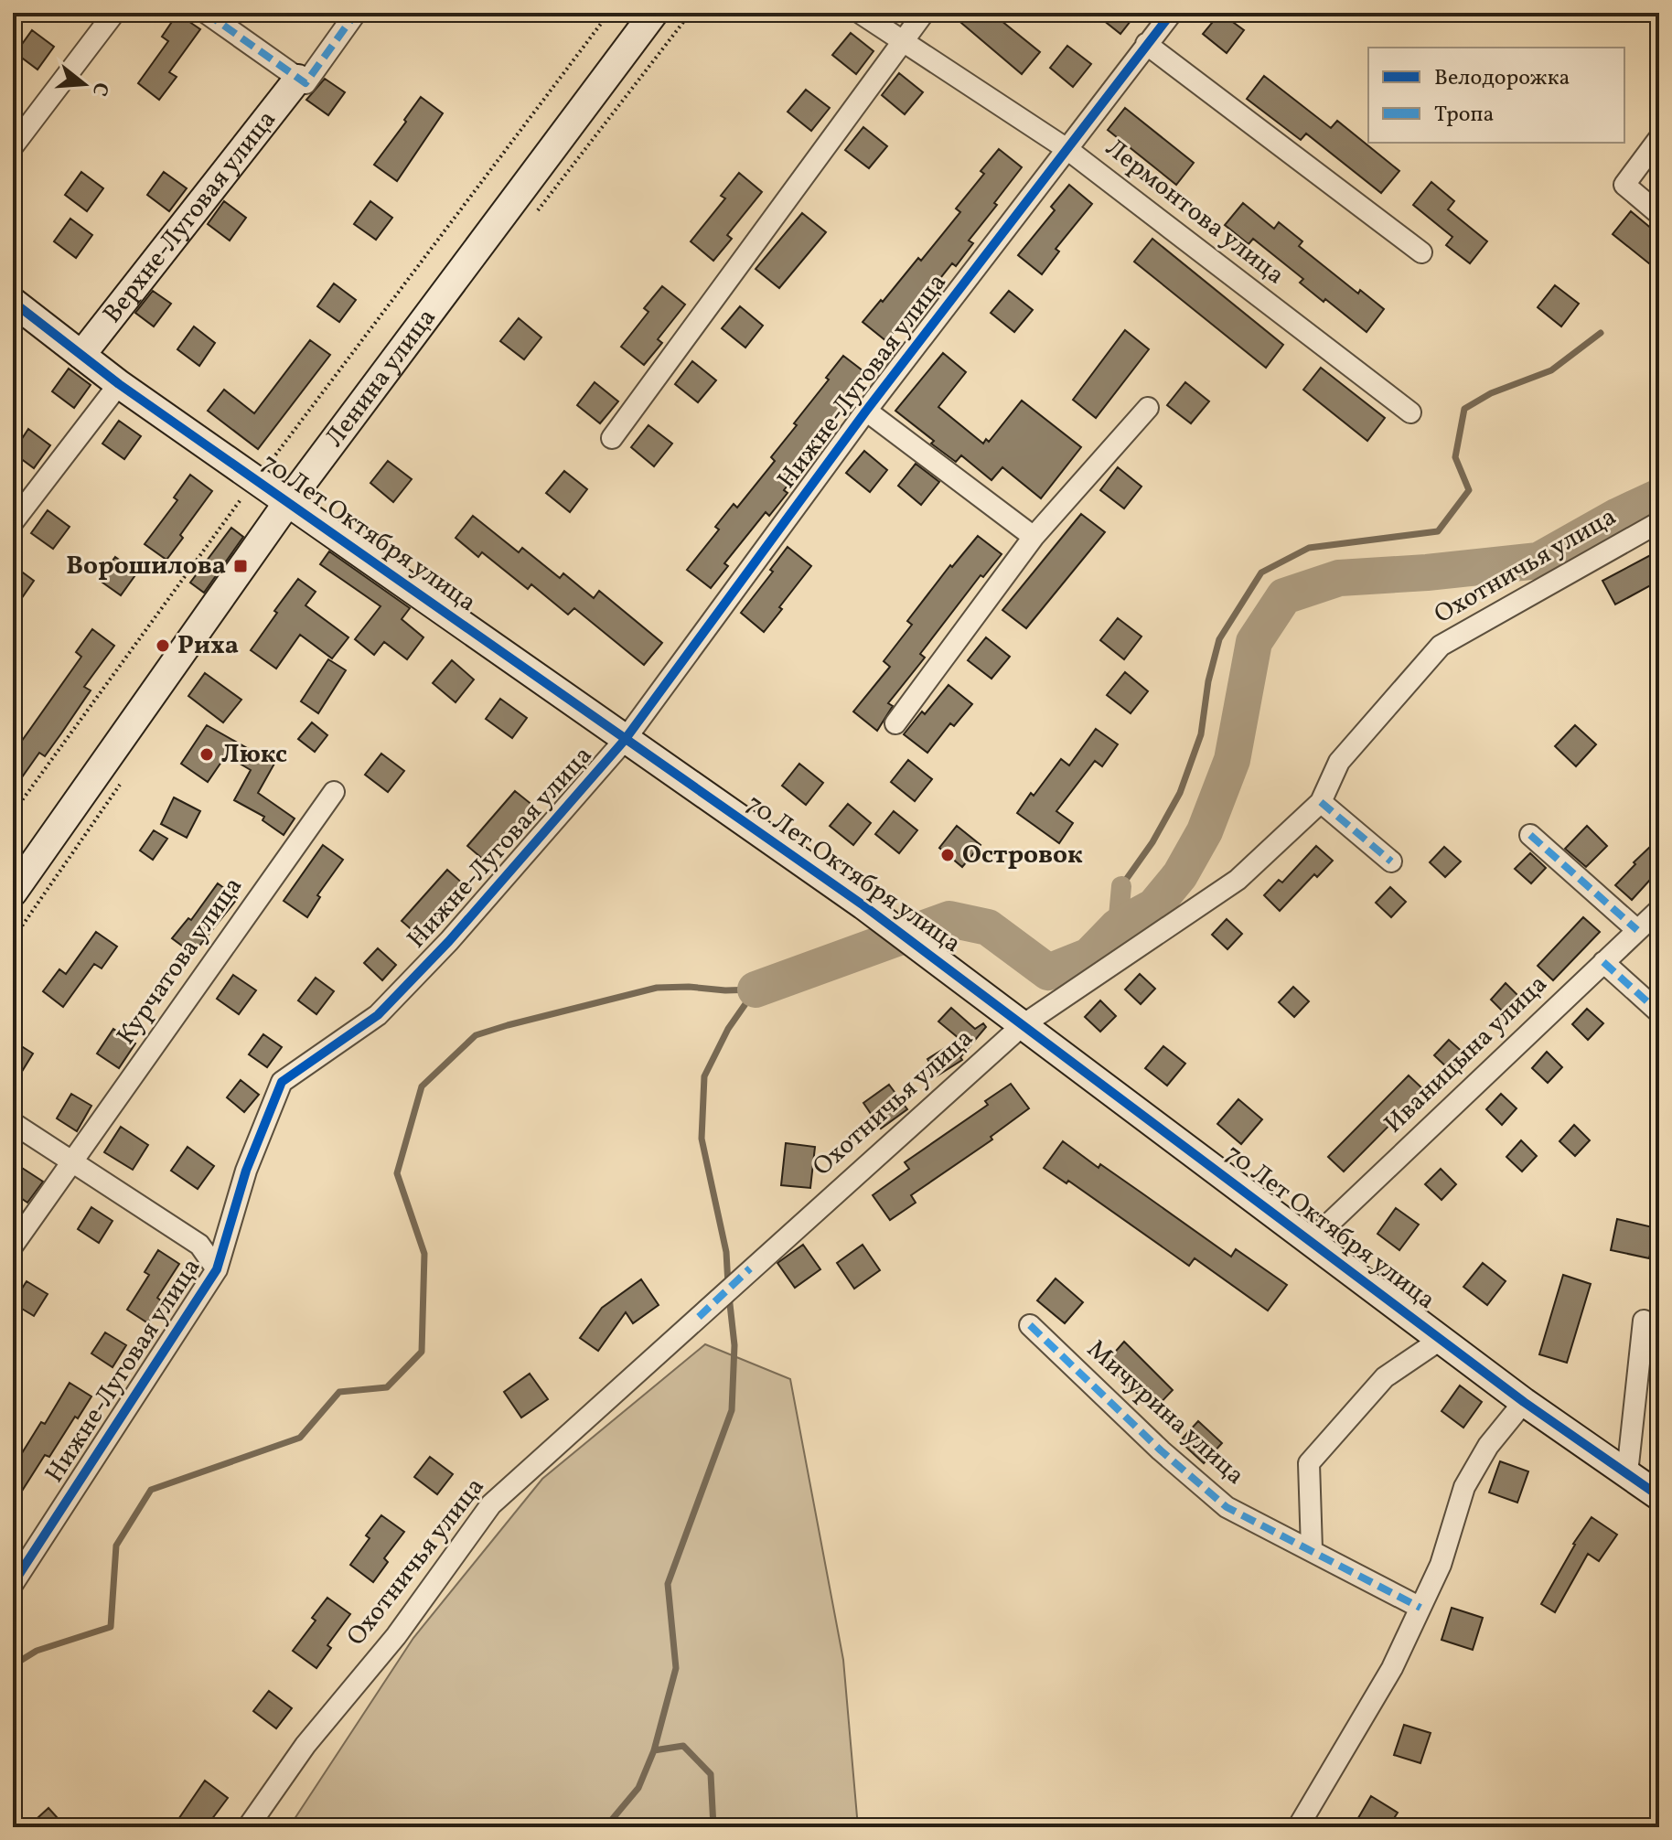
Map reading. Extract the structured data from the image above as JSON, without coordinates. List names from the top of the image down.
{
  "streets": {
    "street": [
      "Лермонтова улица",
      "Верхне-Луговая улица",
      "Ленина улица",
      "Нижне-Луговая улица",
      "70 Лет Октября улица",
      "Охотничья улица",
      "Курчатова улица",
      "Иваницына улица",
      "Мичурина улица"
    ]
  },
  "crossings": [
    ["Лермонтова улица", "Нижне-Луговая улица"],
    ["Верхне-Луговая улица", "70 Лет Октября улица"],
    ["Ленина улица", "70 Лет Октября улица"],
    ["Нижне-Луговая улица", "70 Лет Октября улица"],
    ["70 Лет Октября улица", "Охотничья улица"],
    ["70 Лет Октября улица", "Иваницына улица"]
  ],
  "places": {
    "transit": ["Ворошилова"],
    "other": ["Риха", "Люкс", "Островок"]
  },
  "legend": ["Велодорожка", "Тропа"],
  "north": "right"
}
